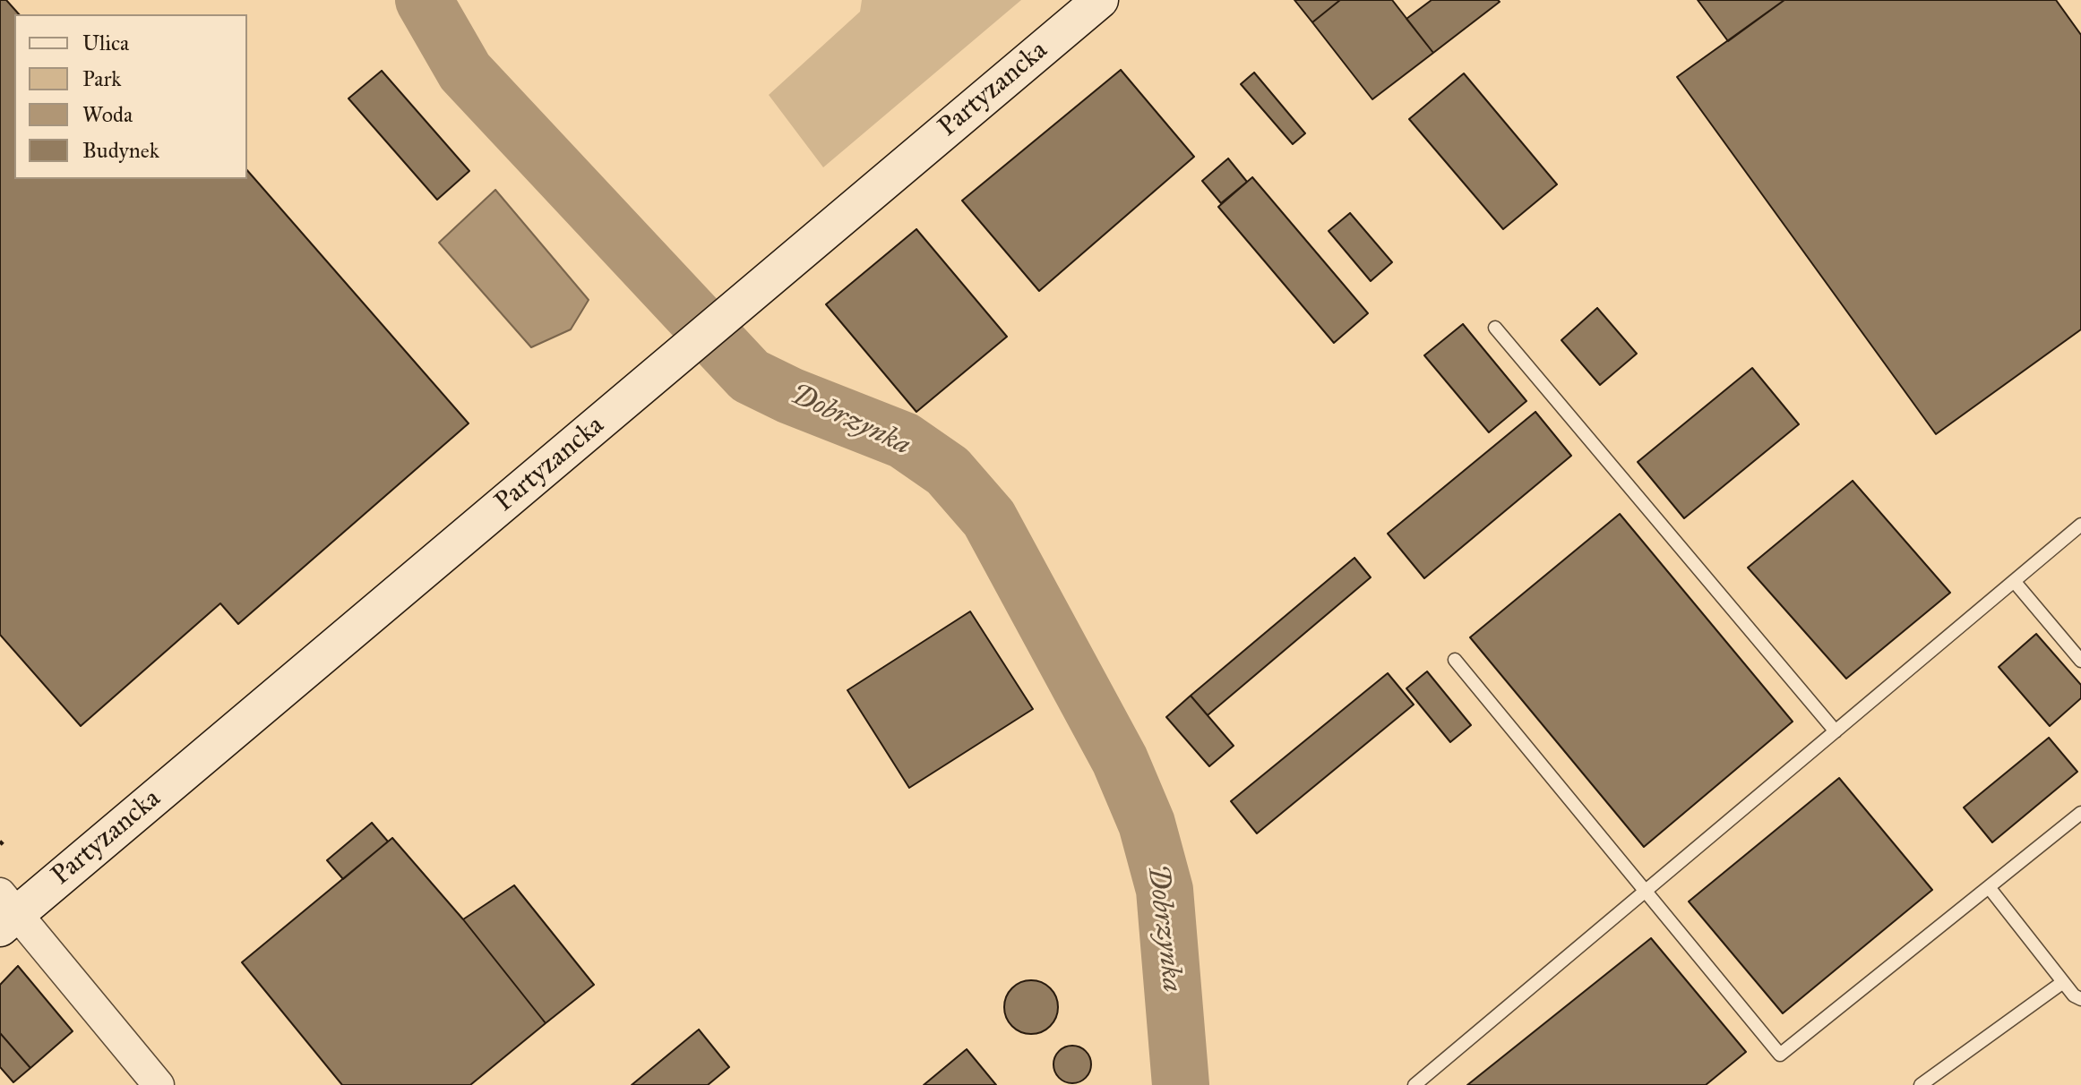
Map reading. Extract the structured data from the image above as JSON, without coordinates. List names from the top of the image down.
{
  "streets": {
    "main road": ["Partyzancka"]
  },
  "water": ["Dobrzynka"],
  "legend": [
    "Ulica",
    "Park",
    "Woda",
    "Budynek"
  ]
}
